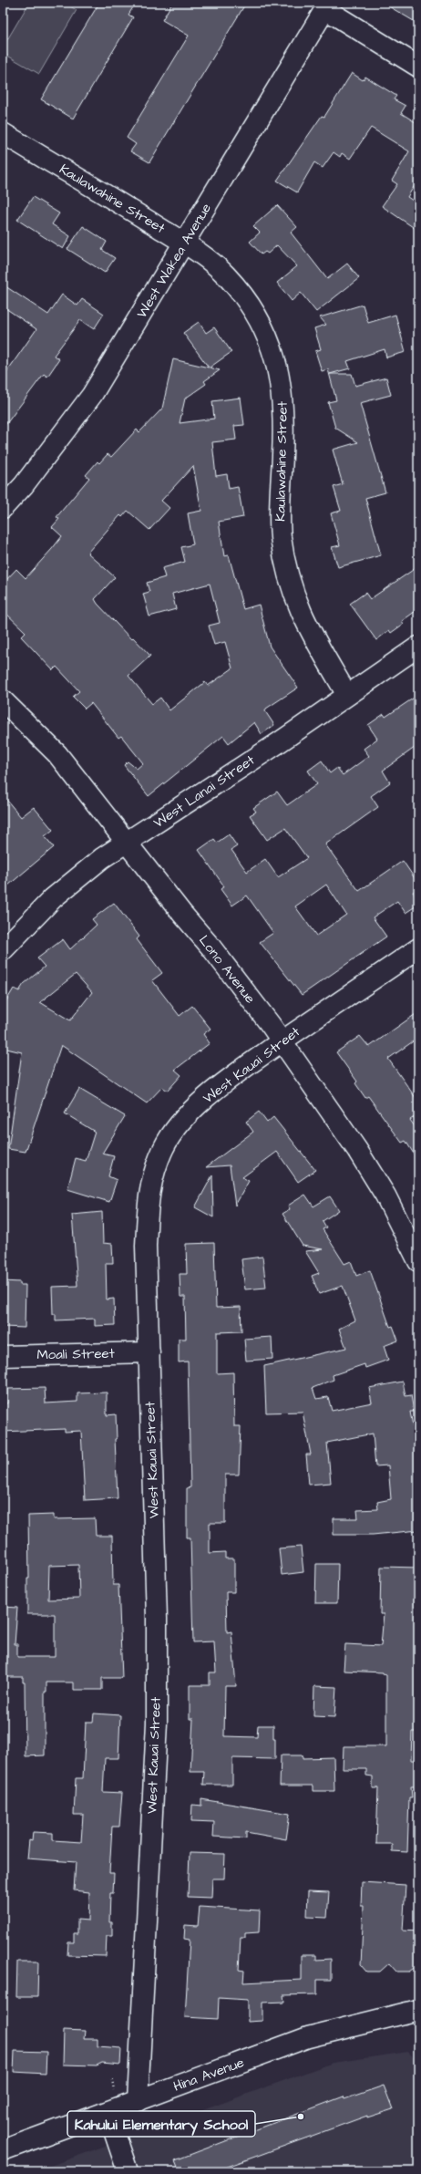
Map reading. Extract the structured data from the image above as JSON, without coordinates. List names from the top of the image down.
{
  "streets": {
    "street": [
      "Kaulawahine Street",
      "West Wakea Avenue",
      "West Lanai Street",
      "Lono Avenue",
      "West Kauai Street",
      "Moali Street",
      "Hina Avenue"
    ]
  },
  "crossings": [
    ["Kaulawahine Street", "West Wakea Avenue"],
    ["Kaulawahine Street", "West Lanai Street"],
    ["West Lanai Street", "Lono Avenue"],
    ["Lono Avenue", "West Kauai Street"],
    ["West Kauai Street", "Moali Street"],
    ["West Kauai Street", "Hina Avenue"]
  ],
  "places": ["Kahului Elementary School"]
}
